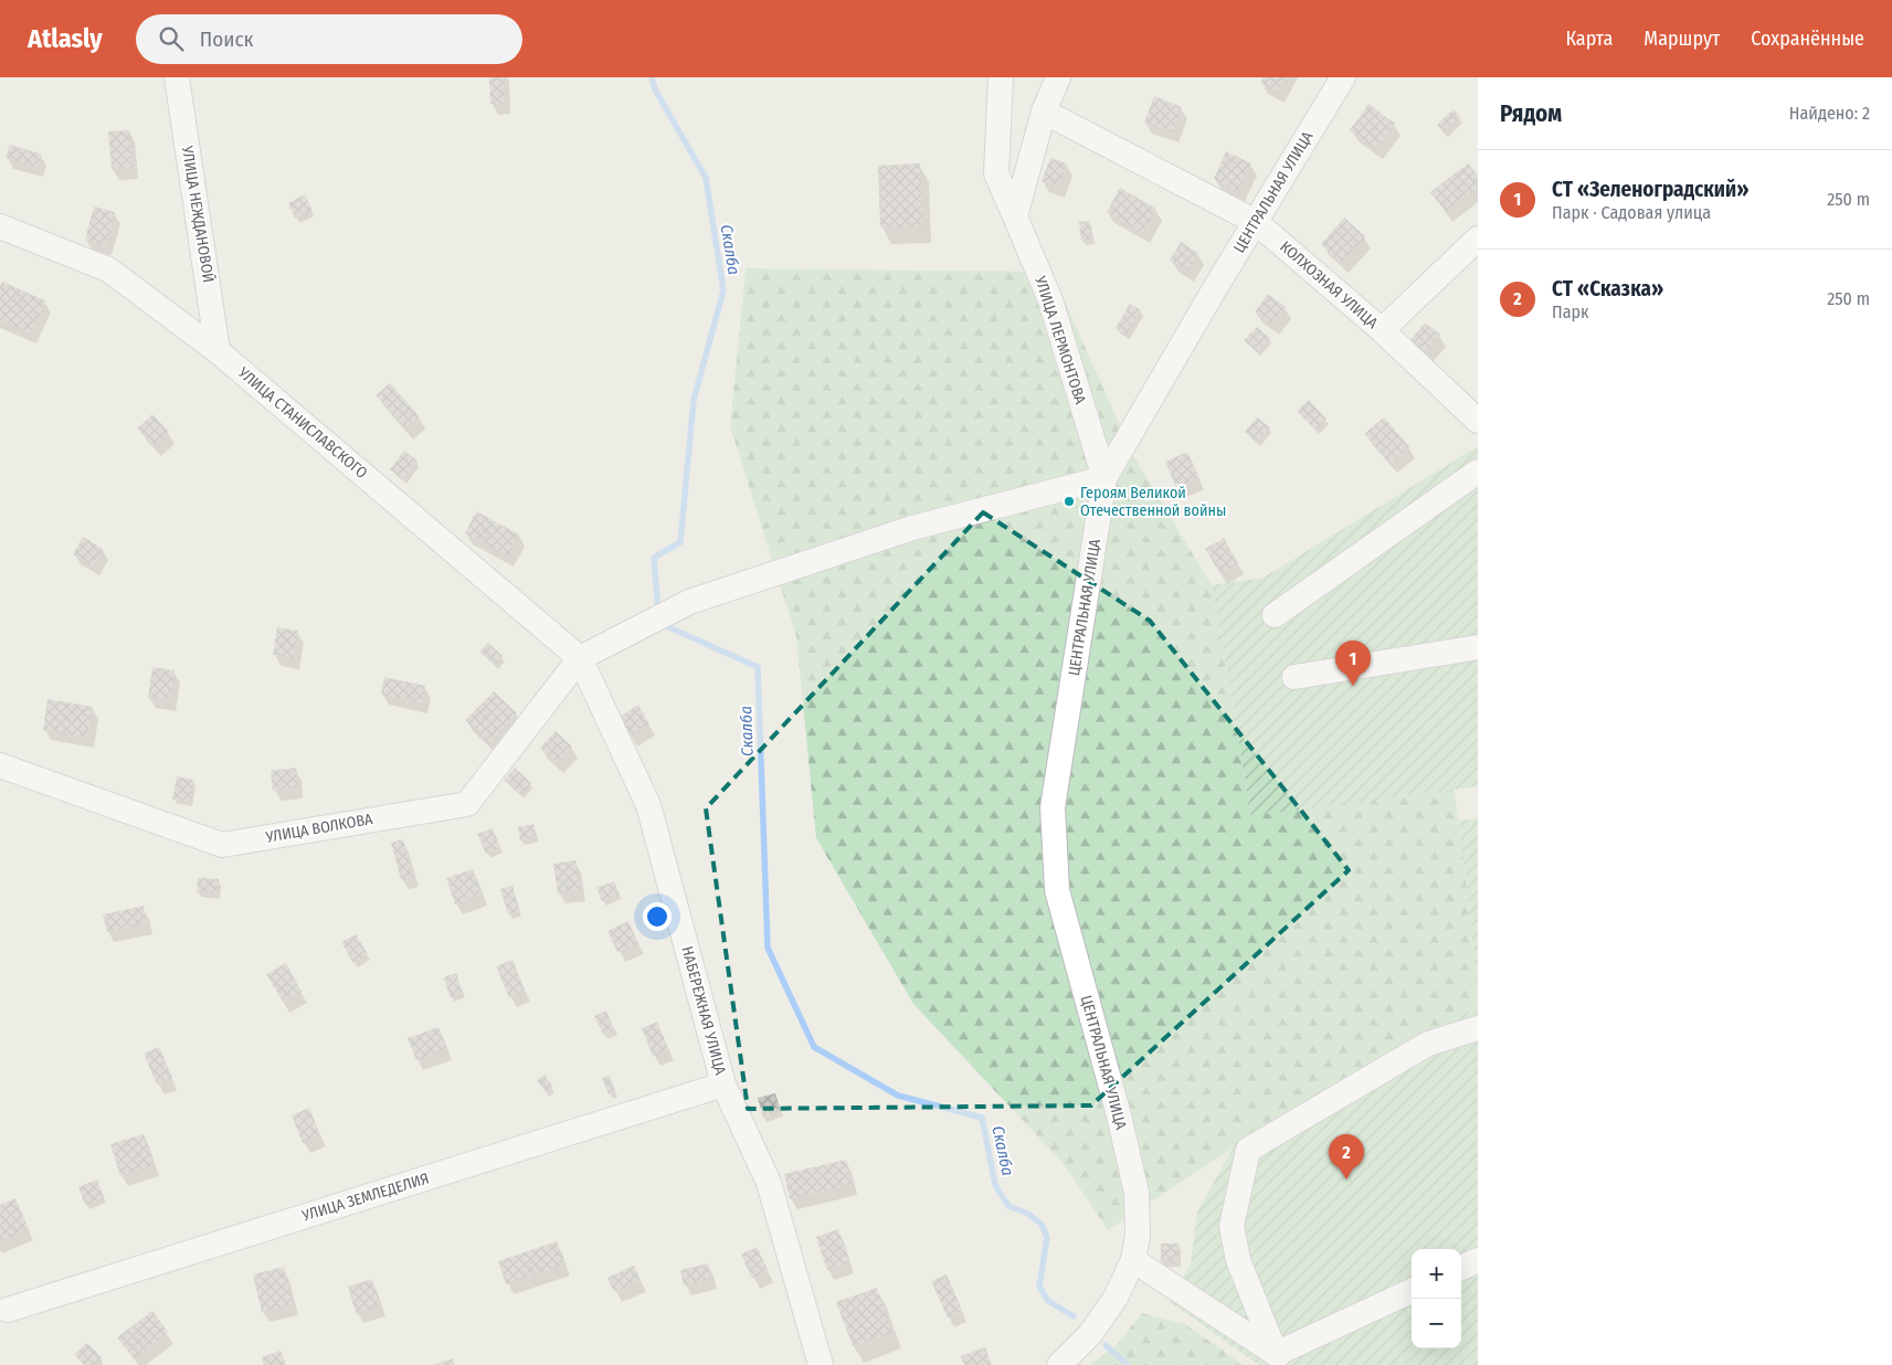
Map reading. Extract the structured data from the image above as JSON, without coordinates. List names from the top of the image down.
{
  "streets": {
    "street": [
      "ЦЕНТРАЛЬНАЯ УЛИЦА",
      "УЛИЦА НЕЖДАНОВОЙ",
      "КОЛХОЗНАЯ УЛИЦА",
      "УЛИЦА ЛЕРМОНТОВА",
      "УЛИЦА СТАНИСЛАВСКОГО",
      "УЛИЦА ВОЛКОВА",
      "НАБЕРЕЖНАЯ УЛИЦА",
      "УЛИЦА ЗЕМЛЕДЕЛИЯ"
    ]
  },
  "crossings": [
    ["ЦЕНТРАЛЬНАЯ УЛИЦА", "КОЛХОЗНАЯ УЛИЦА"],
    ["ЦЕНТРАЛЬНАЯ УЛИЦА", "УЛИЦА ЛЕРМОНТОВА"],
    ["УЛИЦА НЕЖДАНОВОЙ", "УЛИЦА СТАНИСЛАВСКОГО"],
    ["УЛИЦА СТАНИСЛАВСКОГО", "УЛИЦА ВОЛКОВА"],
    ["УЛИЦА СТАНИСЛАВСКОГО", "НАБЕРЕЖНАЯ УЛИЦА"],
    ["УЛИЦА ВОЛКОВА", "НАБЕРЕЖНАЯ УЛИЦА"],
    ["НАБЕРЕЖНАЯ УЛИЦА", "УЛИЦА ЗЕМЛЕДЕЛИЯ"]
  ],
  "water": ["Скалба"],
  "places": ["Героям Великой Отечественной войны"],
  "page": {
    "header": "Atlasly",
    "search": "Поиск",
    "nav": ["Карта", "Маршрут", "Сохранённые"],
    "heading": ["Рядом", "Найдено: 2"],
    "list": [
      {
        "mark": "1",
        "name": "СТ «Зеленоградский»",
        "note": "Парк · Садовая улица",
        "value": "250 m"
      },
      {
        "mark": "2",
        "name": "СТ «Сказка»",
        "note": "Парк",
        "value": "250 m"
      }
    ],
    "pins": ["1", "2"],
    "map_buttons": ["+", "−"]
  }
}
